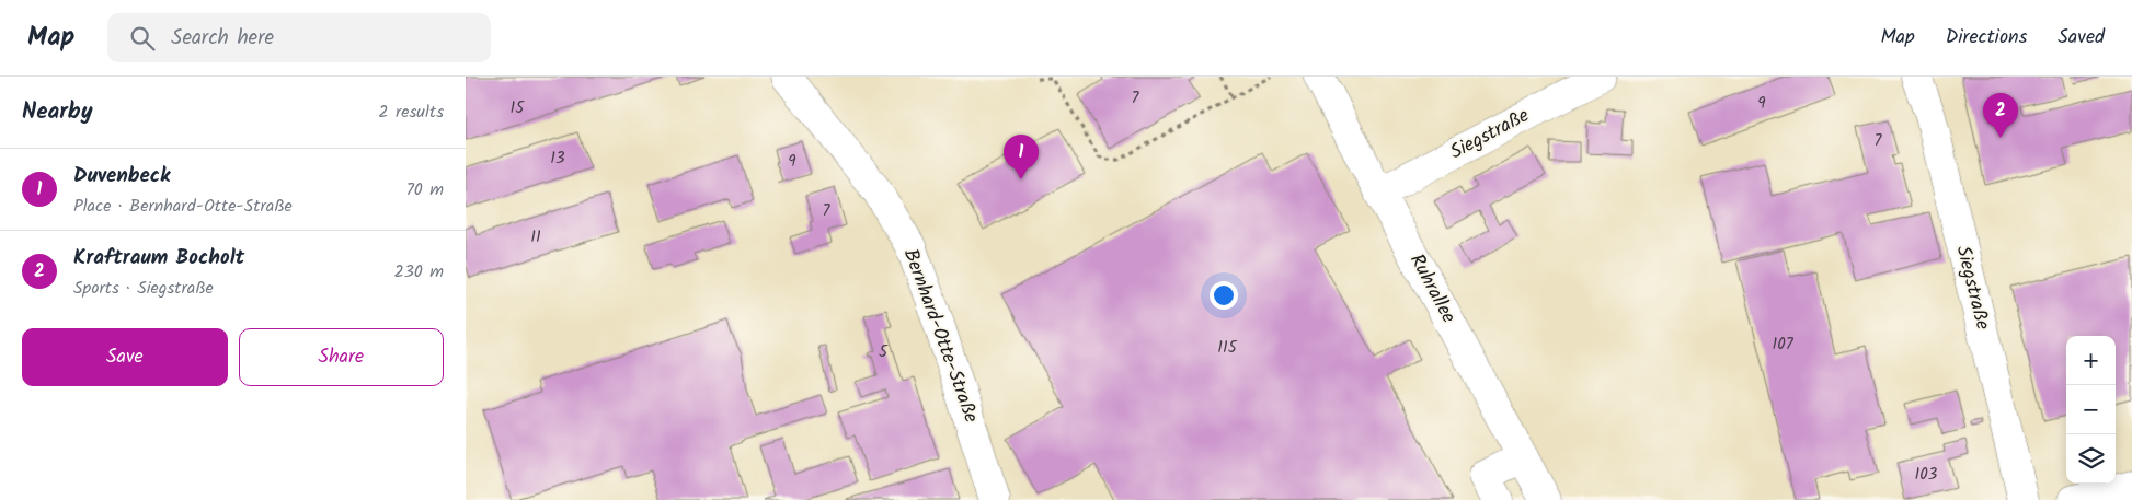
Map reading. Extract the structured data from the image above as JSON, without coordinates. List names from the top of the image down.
{
  "streets": {
    "street": ["Siegstraße", "Ruhrallee", "Bernhard-Otte-Straße"]
  },
  "crossings": [
    ["Siegstraße", "Ruhrallee"]
  ],
  "house_numbers": [
    "7",
    "9",
    "15",
    "7",
    "13",
    "9",
    "7",
    "11",
    "107",
    "115",
    "5",
    "103"
  ],
  "page": {
    "header": "Map",
    "search": "Search here",
    "nav": ["Map", "Directions", "Saved"],
    "heading": ["Nearby", "2 results"],
    "pins": ["2", "1"],
    "list": [
      {
        "mark": "1",
        "name": "Duvenbeck",
        "note": "Place · Bernhard-Otte-Straße",
        "value": "70 m"
      },
      {
        "mark": "2",
        "name": "Kraftraum Bocholt",
        "note": "Sports · Siegstraße",
        "value": "230 m"
      }
    ],
    "buttons": ["Save", "Share"],
    "map_buttons": ["+", "−"]
  }
}
